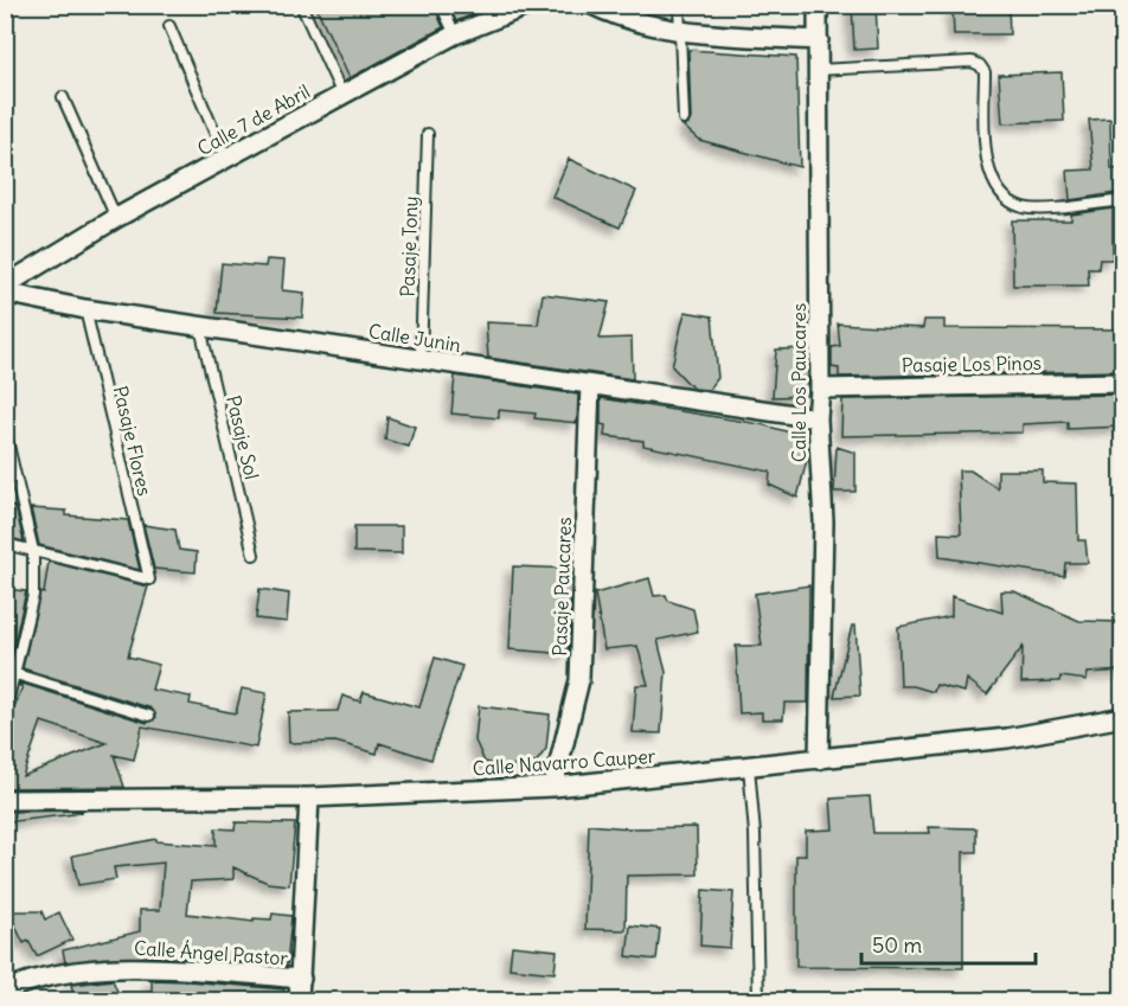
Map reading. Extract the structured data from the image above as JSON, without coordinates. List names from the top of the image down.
{
  "streets": {
    "street": [
      "Calle 7 de Abril",
      "Calle Junin",
      "Pasaje Los Pinos",
      "Calle Los Paucares",
      "Pasaje Paucares",
      "Calle Navarro Cauper",
      "Calle Ángel Pastor"
    ],
    "lane": ["Pasaje Tony", "Pasaje Sol", "Pasaje Flores"]
  },
  "crossings": [
    ["Pasaje Tony", "Calle Junin"],
    ["Calle Junin", "Calle Los Paucares"],
    ["Calle Junin", "Pasaje Sol"],
    ["Calle Junin", "Pasaje Flores"],
    ["Calle Junin", "Pasaje Paucares"],
    ["Pasaje Los Pinos", "Calle Los Paucares"],
    ["Calle Los Paucares", "Calle Navarro Cauper"],
    ["Pasaje Paucares", "Calle Navarro Cauper"]
  ],
  "scale_bar": "50 m"
}
